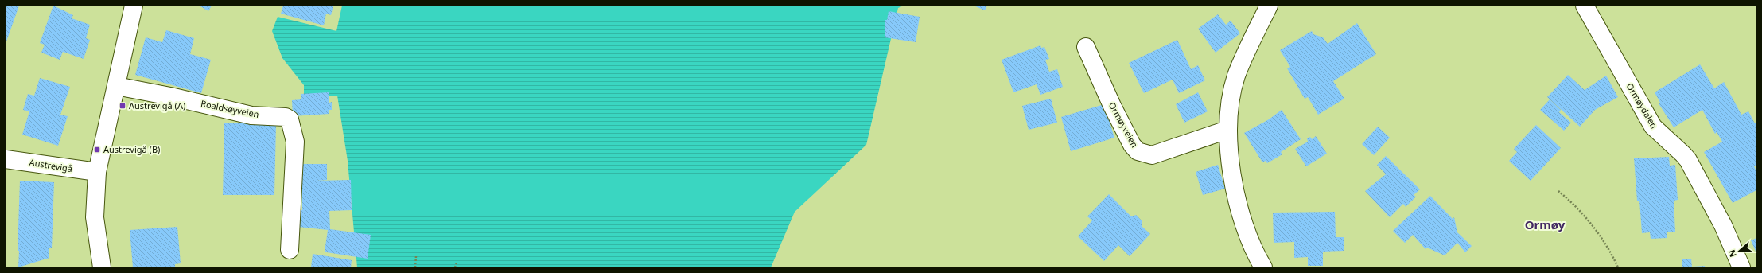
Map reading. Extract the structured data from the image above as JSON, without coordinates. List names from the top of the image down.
{
  "streets": {
    "street": [
      "Ormøydalen",
      "Roaldsøyveien",
      "Ormøyveien",
      "Austrevigå"
    ]
  },
  "districts": ["Ormøy"],
  "places": {
    "transit": ["Austrevigå (A)", "Austrevigå (B)"]
  },
  "north": "left"
}
